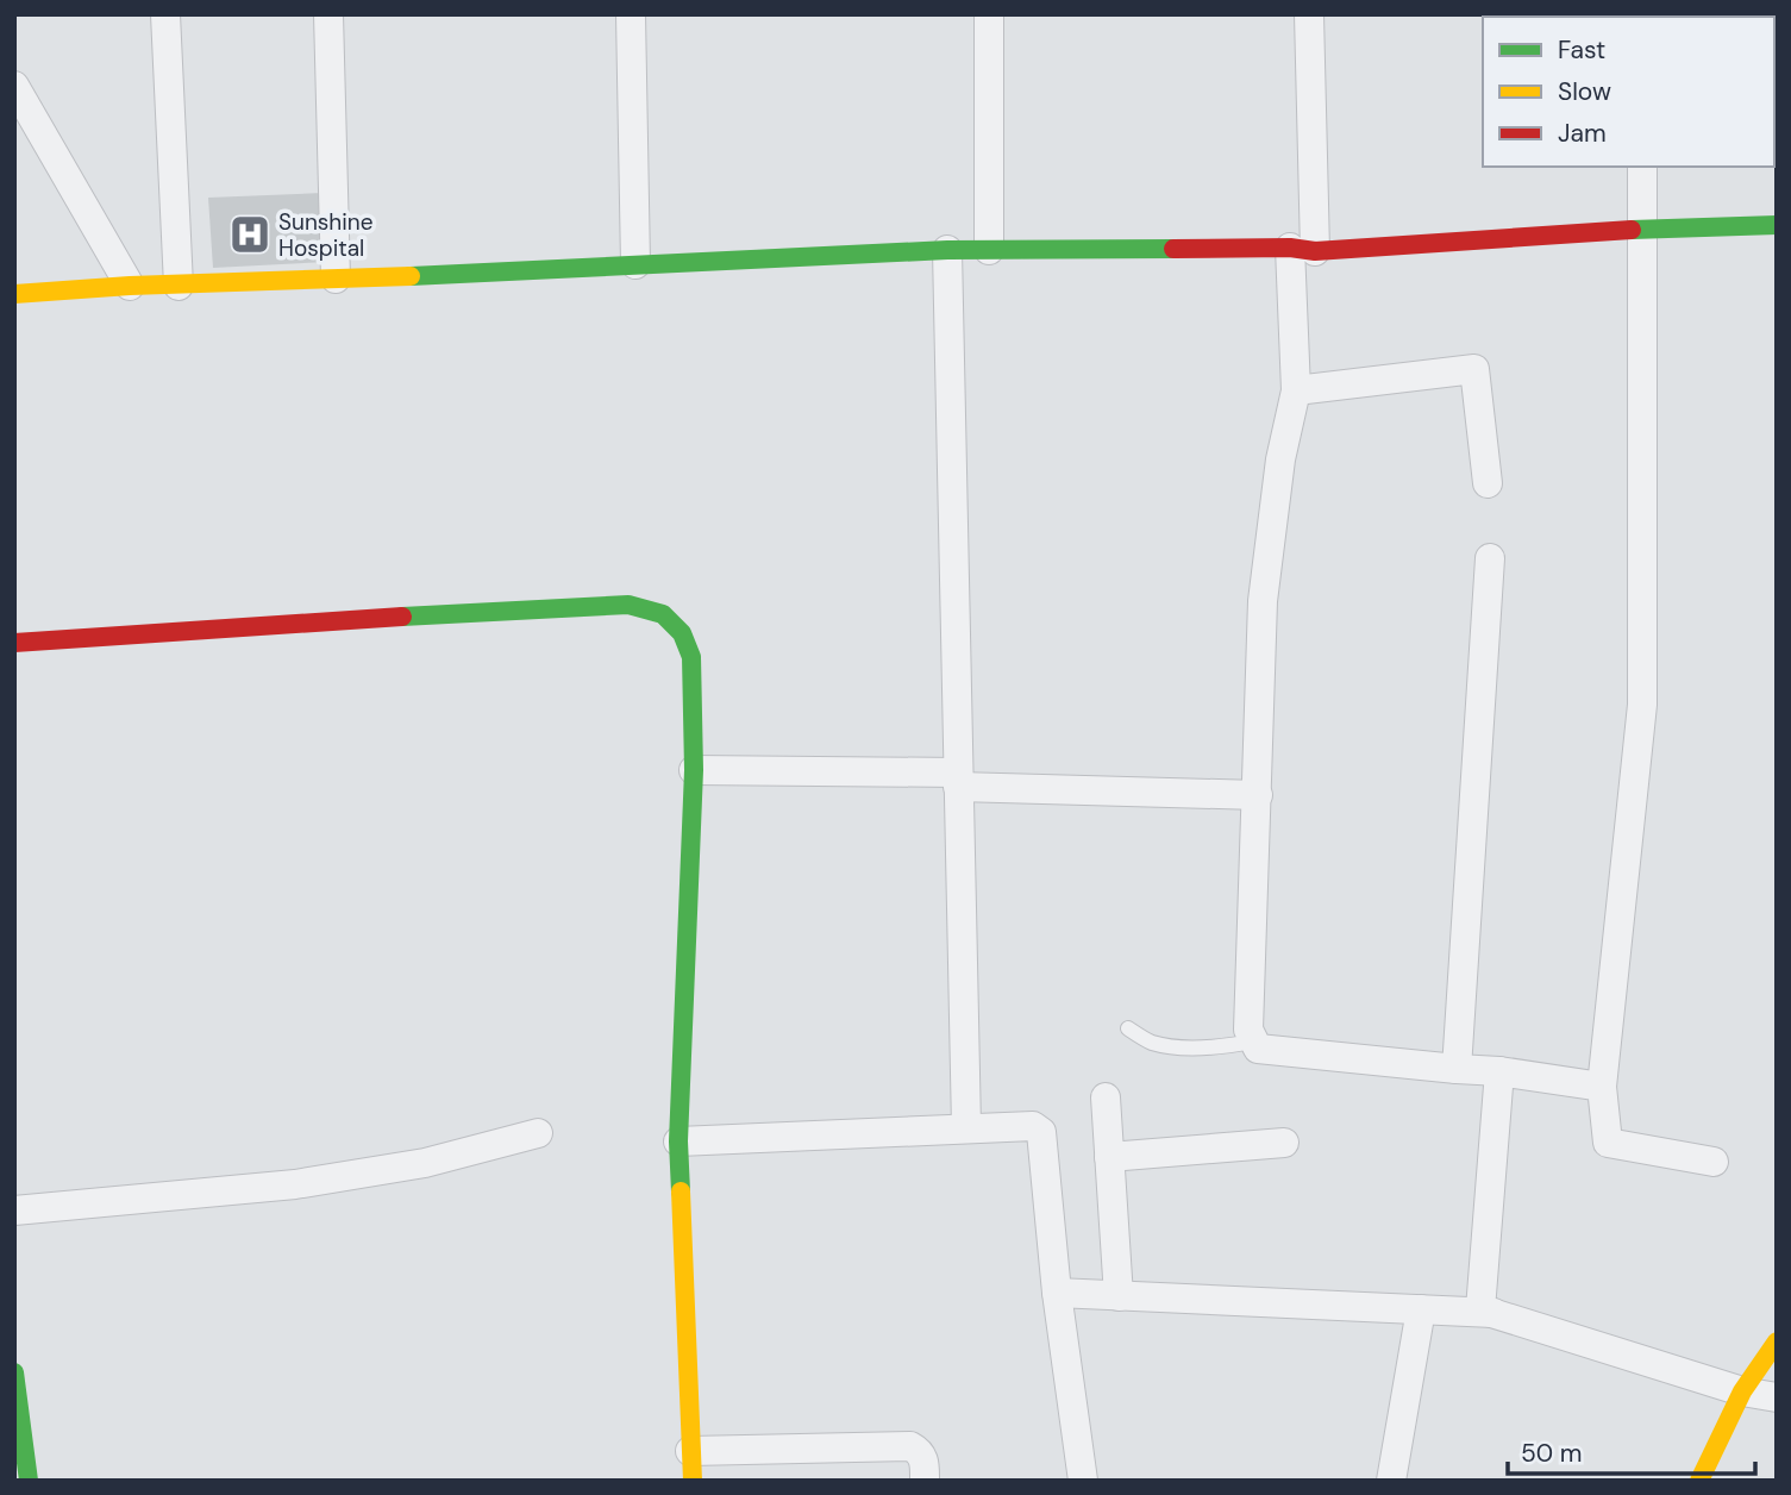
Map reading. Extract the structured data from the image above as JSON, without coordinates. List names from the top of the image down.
{
  "places": {
    "hospital": ["Sunshine Hospital"]
  },
  "legend": ["Fast", "Slow", "Jam"],
  "scale_bar": "50 m"
}
